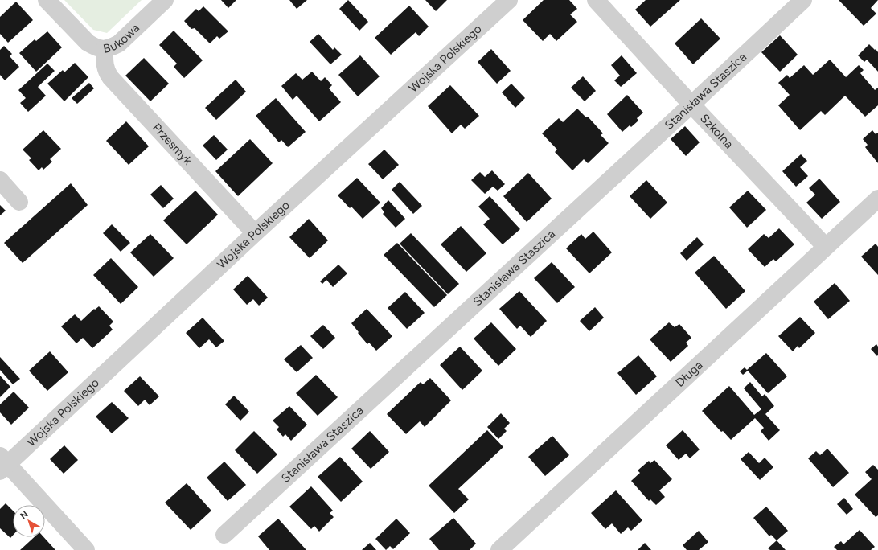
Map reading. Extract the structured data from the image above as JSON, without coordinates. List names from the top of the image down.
{
  "streets": {
    "street": [
      "Bukowa",
      "Wojska Polskiego",
      "Stanisława Staszica",
      "Szkolna",
      "Przesmyk",
      "Długa"
    ]
  },
  "crossings": [
    ["Bukowa", "Przesmyk"],
    ["Wojska Polskiego", "Przesmyk"],
    ["Stanisława Staszica", "Szkolna"],
    ["Szkolna", "Długa"]
  ],
  "north": "top left"
}
